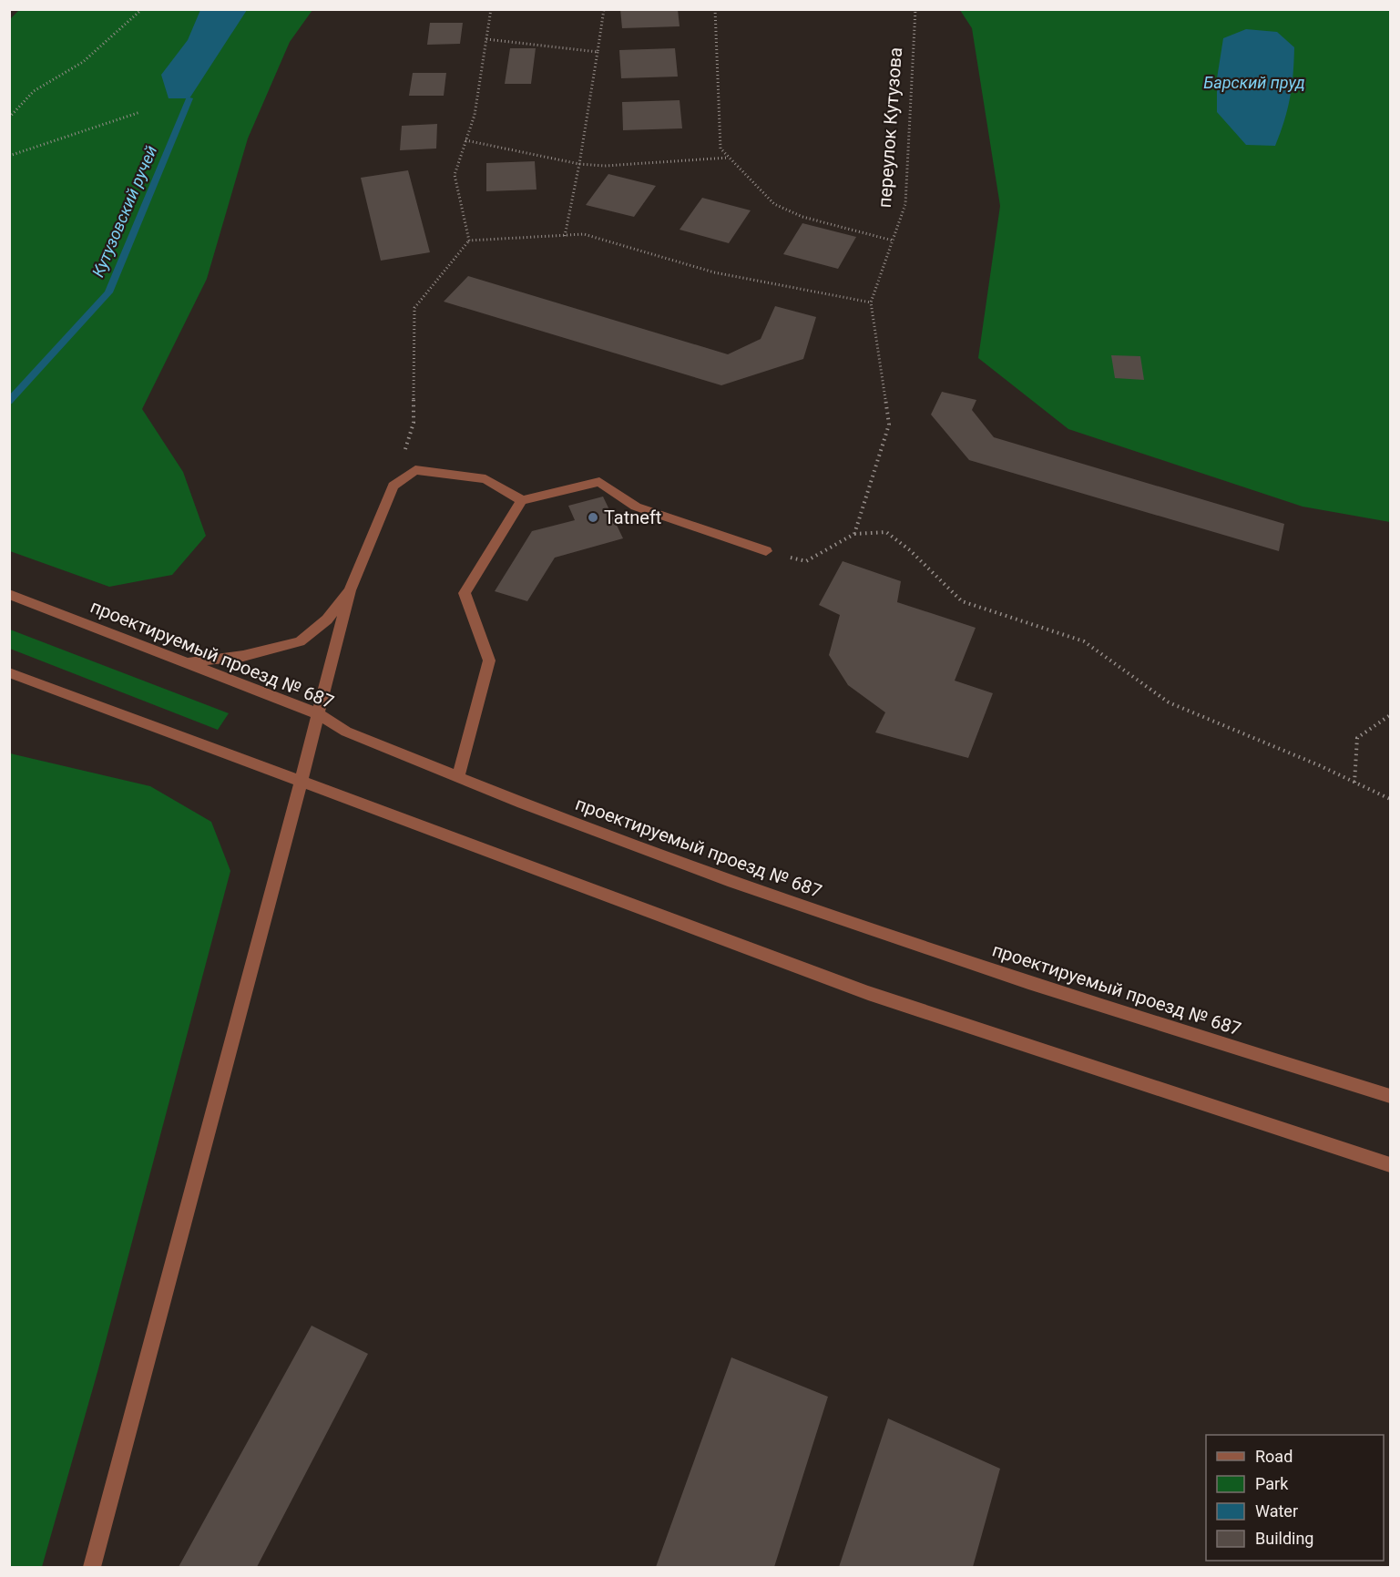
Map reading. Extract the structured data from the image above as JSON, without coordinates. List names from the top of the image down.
{
  "streets": {
    "street": ["проектируемый проезд № 687"],
    "path": ["переулок Кутузова"]
  },
  "water": ["Барский пруд", "Кутузовский ручей"],
  "places": ["Tatneft"],
  "legend": [
    "Road",
    "Park",
    "Water",
    "Building"
  ]
}
